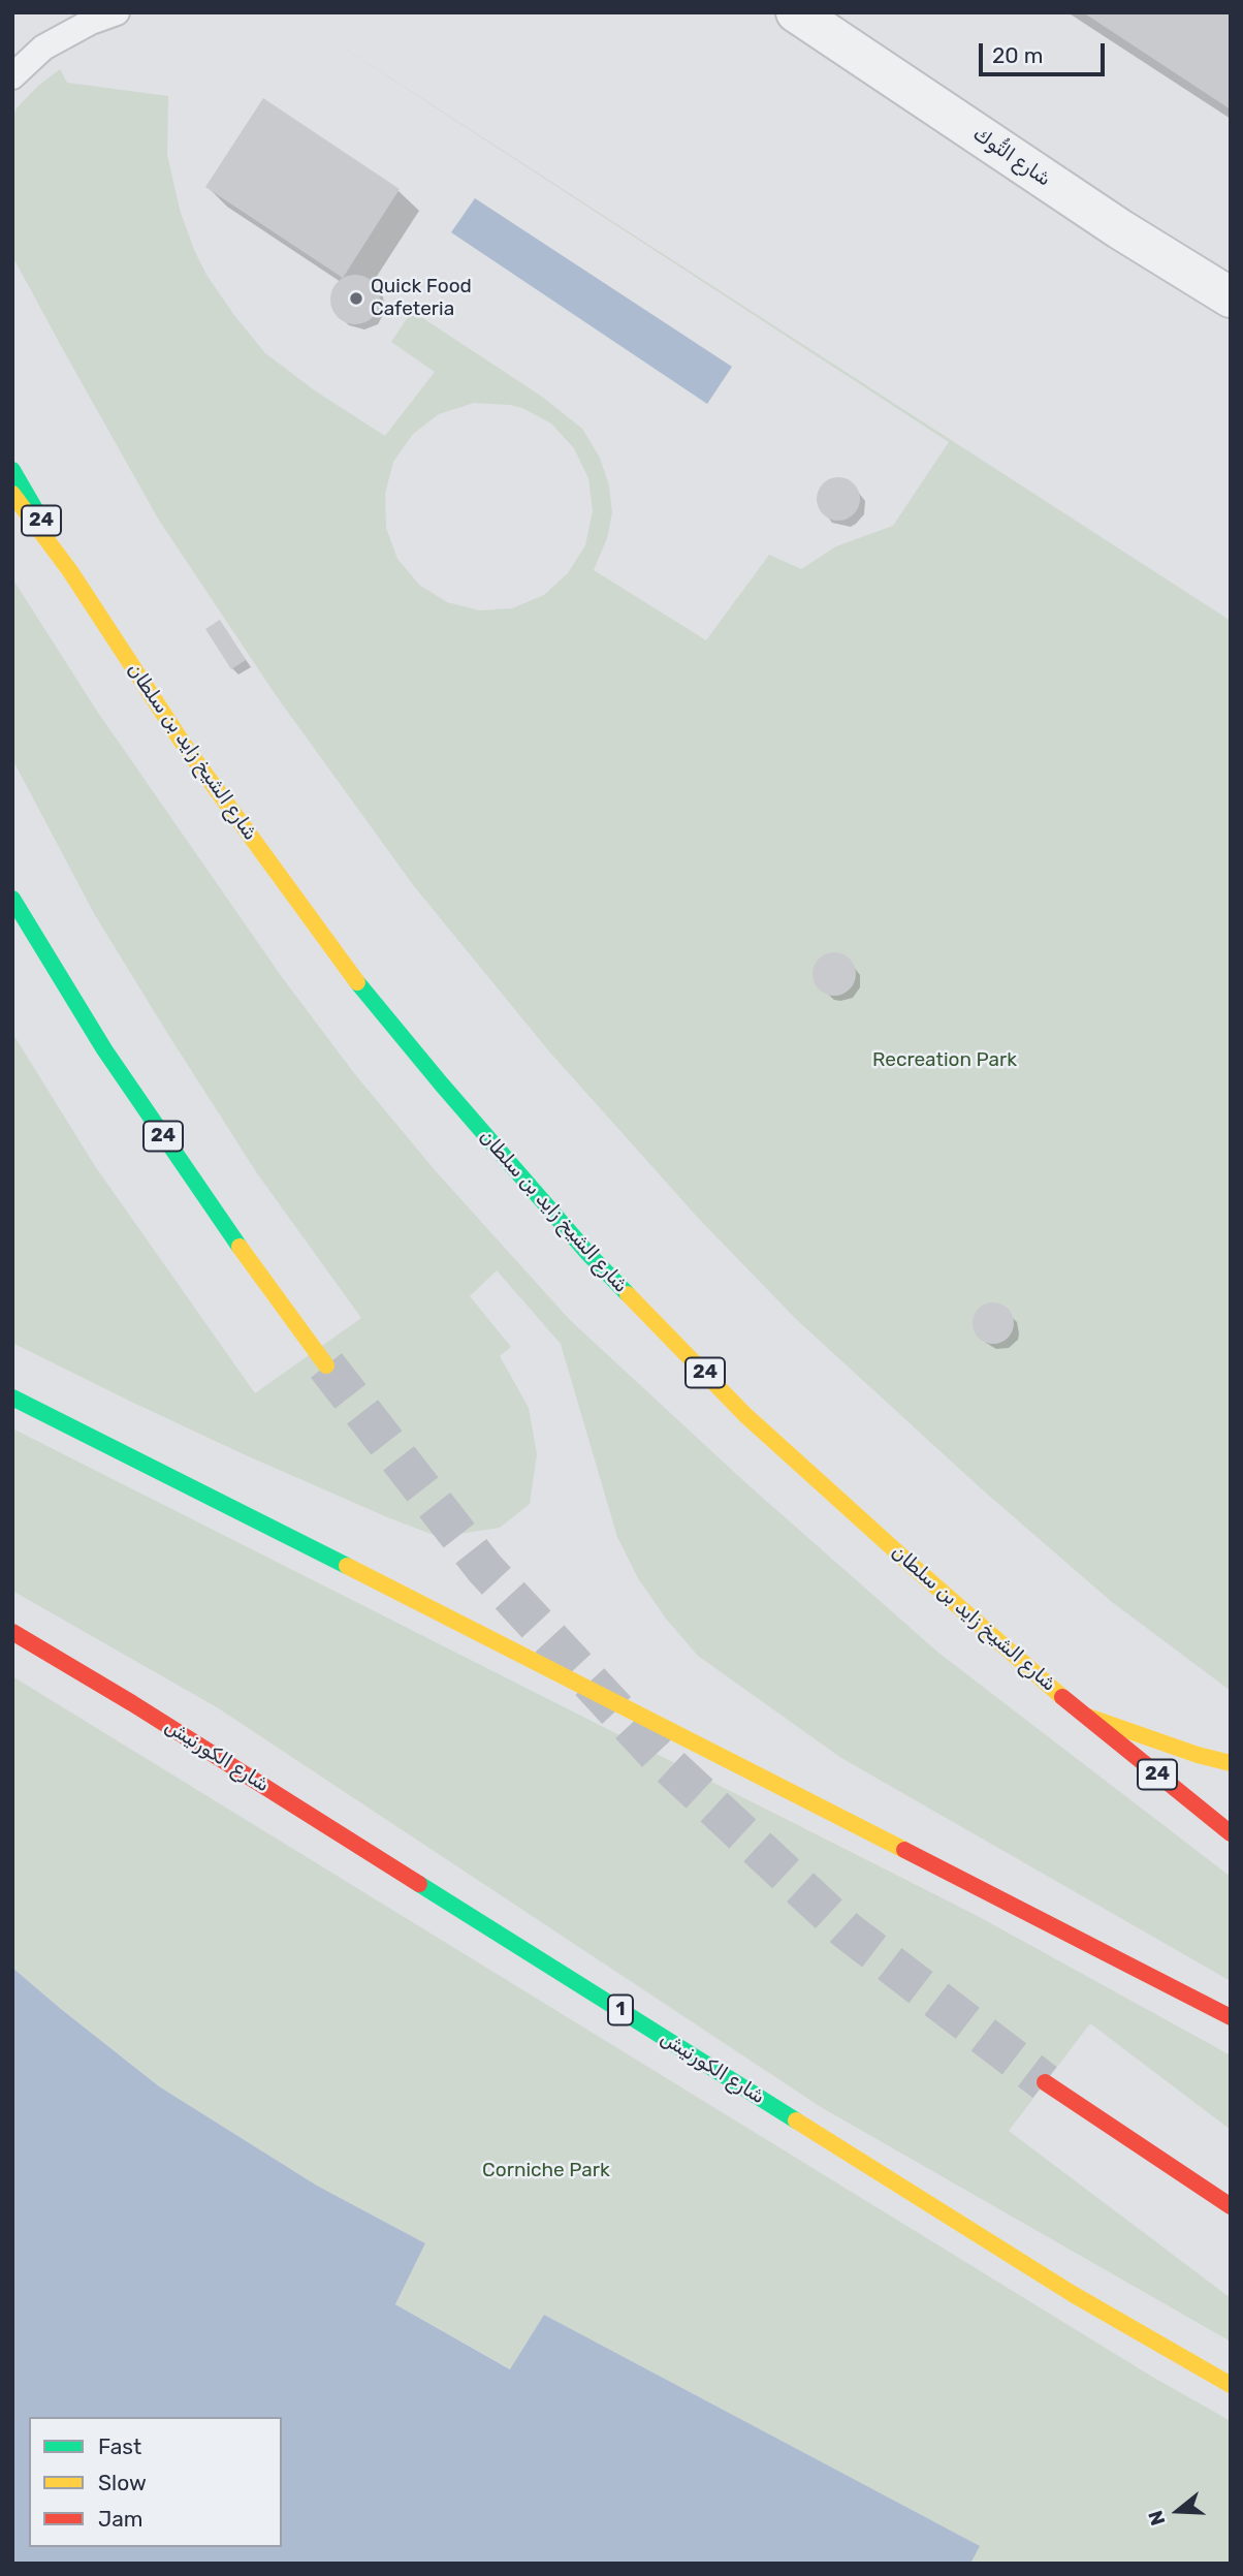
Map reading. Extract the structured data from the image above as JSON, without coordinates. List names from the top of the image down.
{
  "streets": {
    "main road": [
      "24",
      "شارع الشيخ زايد بن سلطان",
      "شارع الكورنيش",
      "1"
    ],
    "street": ["شارع التُّوك"]
  },
  "parks": ["Recreation Park", "Corniche Park"],
  "places": ["Quick Food Cafeteria"],
  "legend": ["Fast", "Slow", "Jam"],
  "scale_bar": "20 m",
  "north": "left"
}
